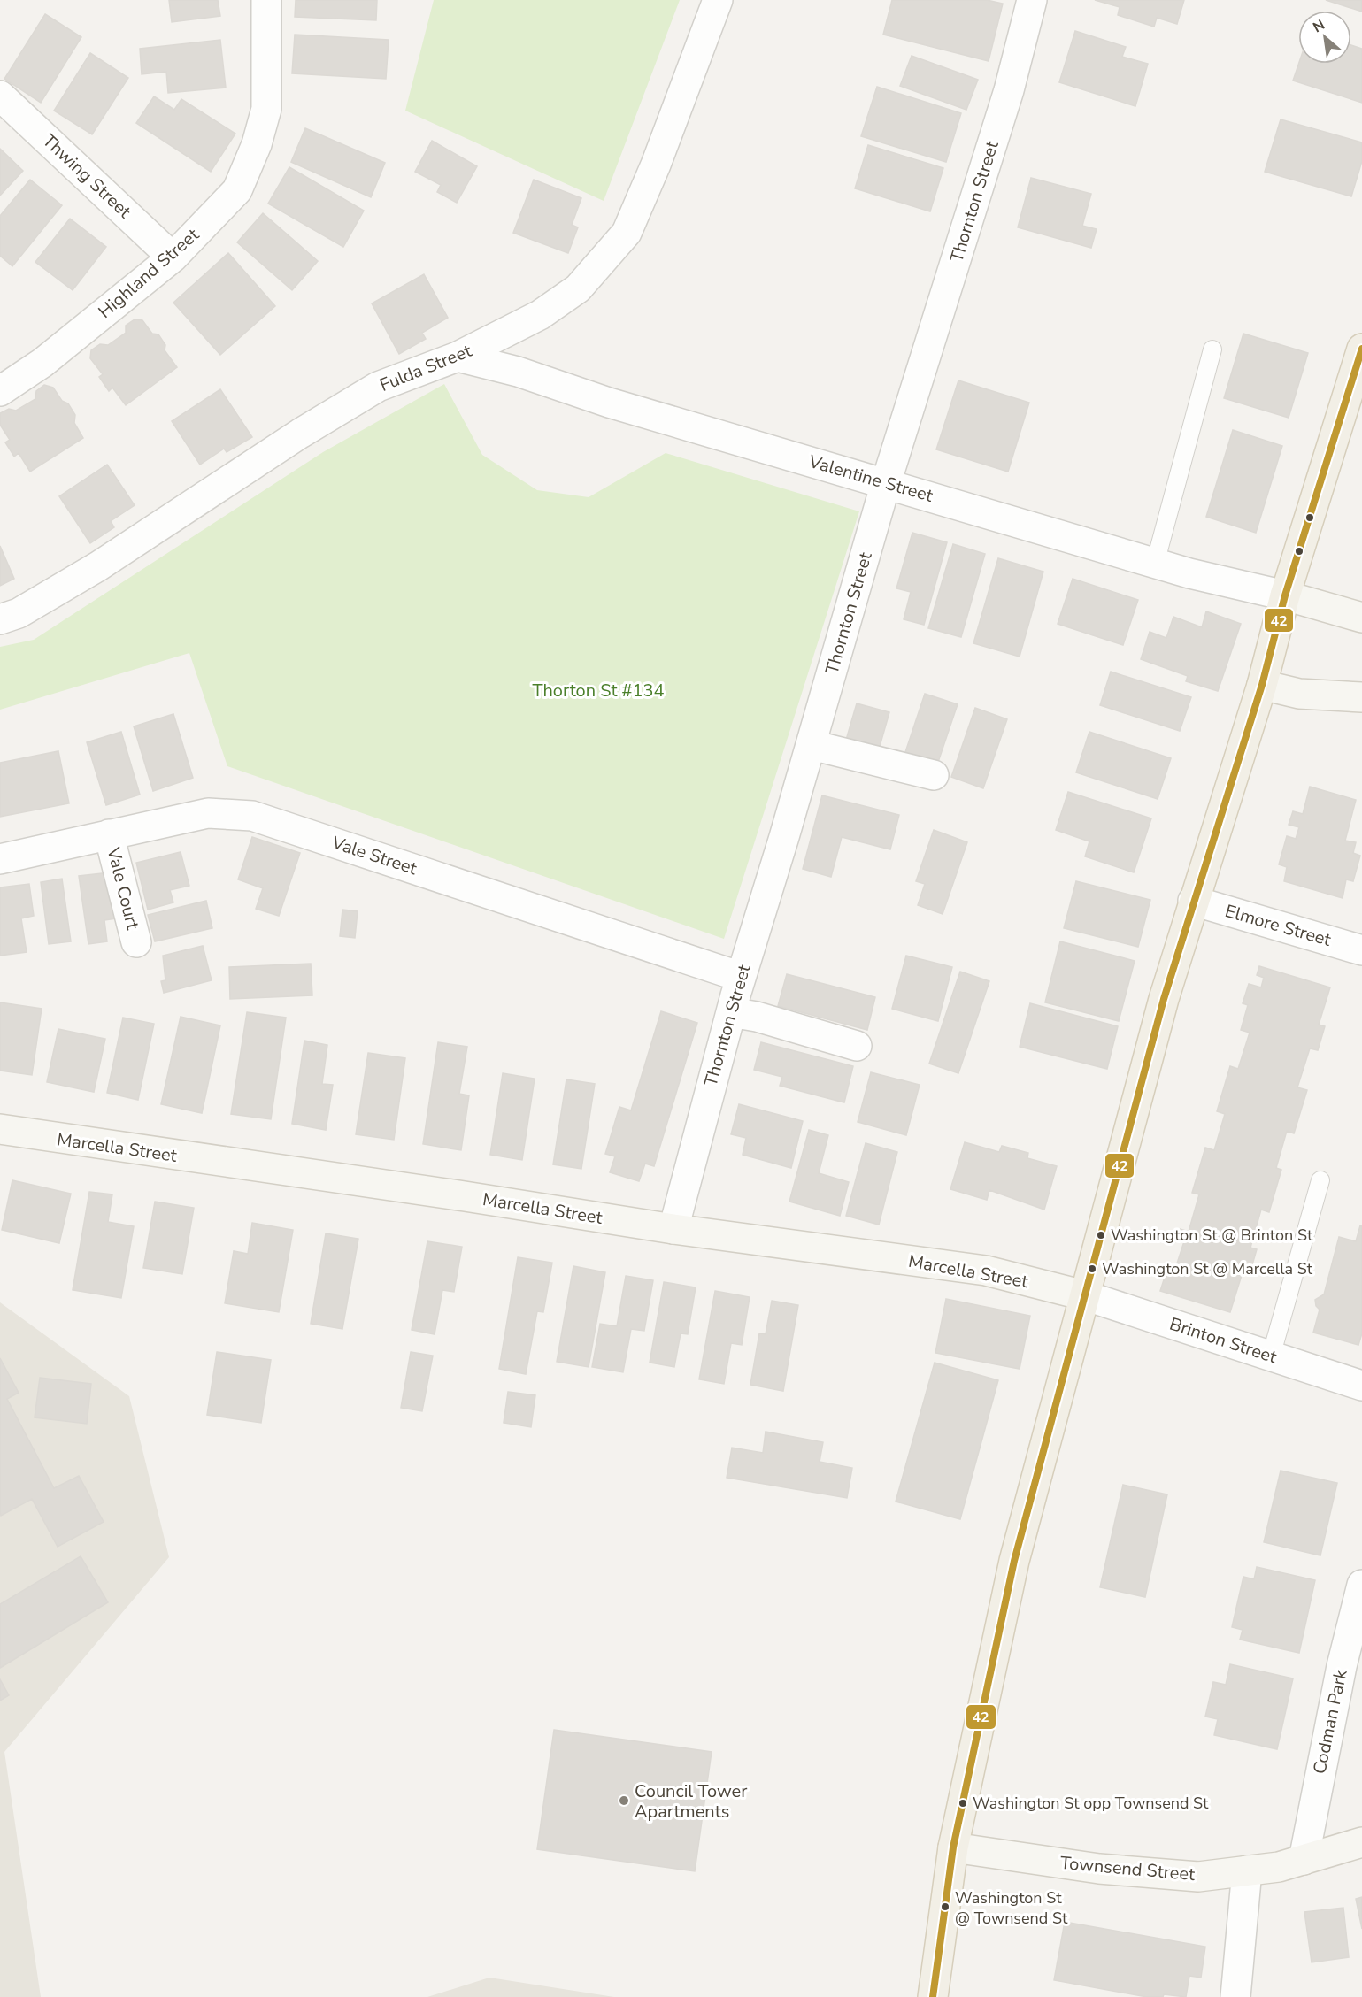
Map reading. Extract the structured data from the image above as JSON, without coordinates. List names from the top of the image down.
{
  "streets": {
    "street": [
      "Thwing Street",
      "Thornton Street",
      "Highland Street",
      "Fulda Street",
      "Valentine Street",
      "Vale Street",
      "Vale Court",
      "Elmore Street",
      "Marcella Street",
      "Brinton Street",
      "Codman Park",
      "Townsend Street"
    ]
  },
  "crossings": [
    ["Thwing Street", "Highland Street"],
    ["Thornton Street", "Valentine Street"],
    ["Thornton Street", "Vale Street"],
    ["Thornton Street", "Marcella Street"],
    ["Fulda Street", "Valentine Street"],
    ["Vale Street", "Vale Court"],
    ["Marcella Street", "Brinton Street"],
    ["Codman Park", "Townsend Street"]
  ],
  "parks": ["Thorton St #134"],
  "places": [
    "Washington St @ Brinton St",
    "Washington St @ Marcella St",
    "Council Tower Apartments",
    "Washington St opp Townsend St",
    "Washington St @ Townsend St"
  ],
  "lines": ["transit line 42"],
  "north": "top left"
}
